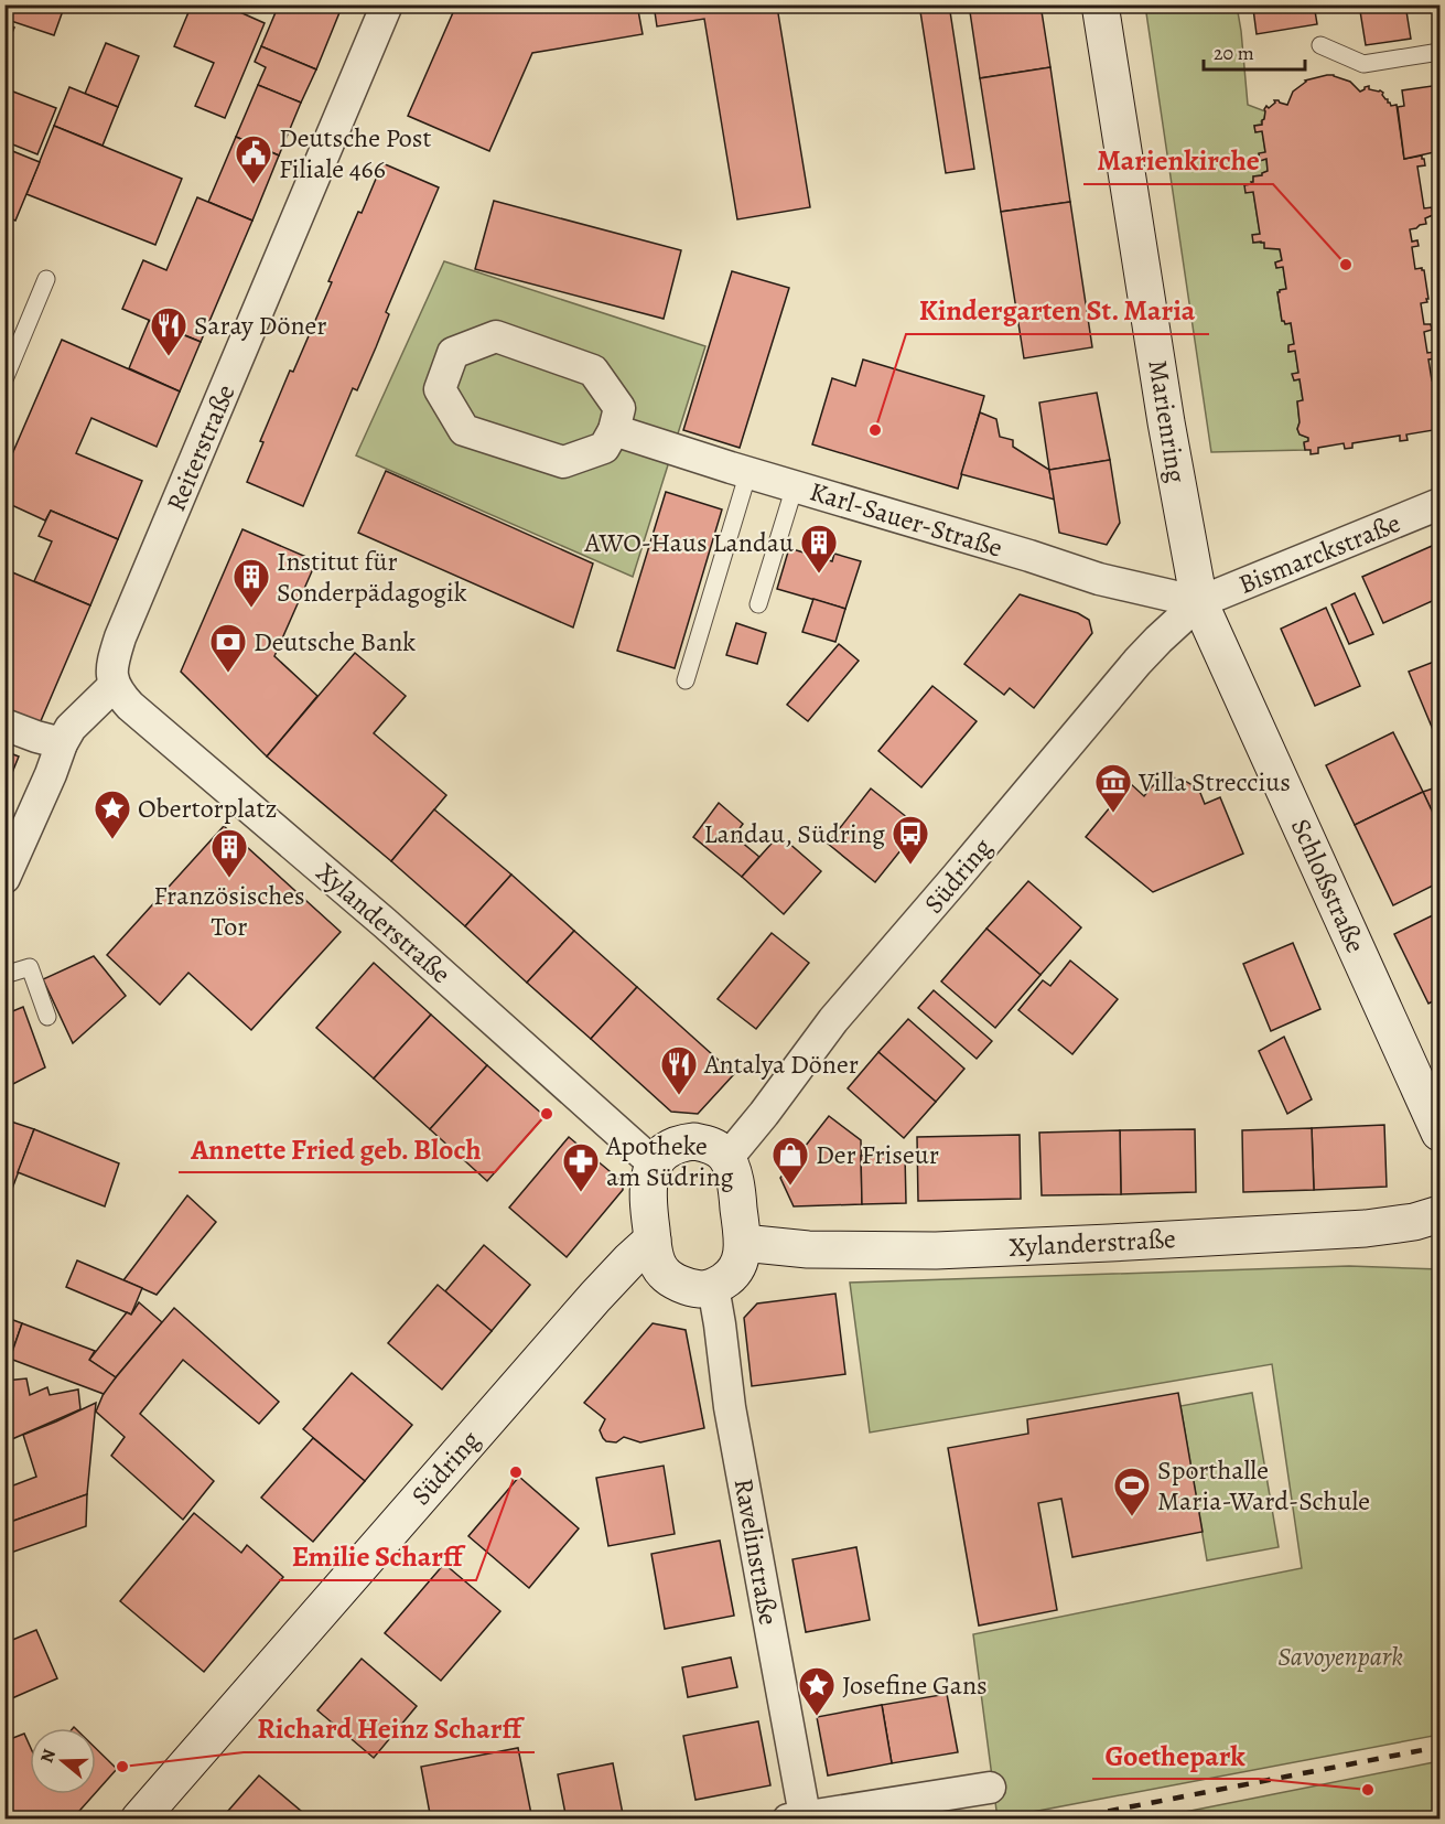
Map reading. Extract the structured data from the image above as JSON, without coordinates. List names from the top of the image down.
{
  "streets": {
    "street": [
      "Marienring",
      "Reiterstraße",
      "Karl-Sauer-Straße",
      "Bismarckstraße",
      "Südring",
      "Schloßstraße",
      "Xylanderstraße",
      "Ravelinstraße"
    ]
  },
  "crossings": [
    ["Marienring", "Karl-Sauer-Straße"],
    ["Marienring", "Bismarckstraße"],
    ["Marienring", "Südring"],
    ["Marienring", "Schloßstraße"],
    ["Reiterstraße", "Xylanderstraße"],
    ["Karl-Sauer-Straße", "Bismarckstraße"],
    ["Karl-Sauer-Straße", "Südring"],
    ["Karl-Sauer-Straße", "Schloßstraße"],
    ["Bismarckstraße", "Südring"],
    ["Bismarckstraße", "Schloßstraße"],
    ["Südring", "Schloßstraße"],
    ["Südring", "Xylanderstraße"],
    ["Südring", "Ravelinstraße"],
    ["Xylanderstraße", "Ravelinstraße"]
  ],
  "parks": ["Savoyenpark"],
  "places": {
    "public building": ["Deutsche Post Filiale 466"],
    "other": [
      "Marienkirche",
      "Kindergarten St. Maria",
      "Annette Fried geb. Bloch",
      "Emilie Scharff",
      "Richard Heinz Scharff",
      "Goethepark"
    ],
    "restaurant": ["Saray Döner", "Antalya Döner"],
    "building": ["AWO-Haus Landau", "Institut für Sonderpädagogik", "Französisches Tor"],
    "bank": ["Deutsche Bank"],
    "museum": ["Villa Streccius"],
    "place": ["Obertorplatz", "Josefine Gans"],
    "bus stop": ["Landau, Südring"],
    "shop": ["Der Friseur"],
    "pharmacy": ["Apotheke am Südring"],
    "sports": ["Sporthalle Maria-Ward-Schule"]
  },
  "scale_bar": "20 m",
  "north": "left"
}
